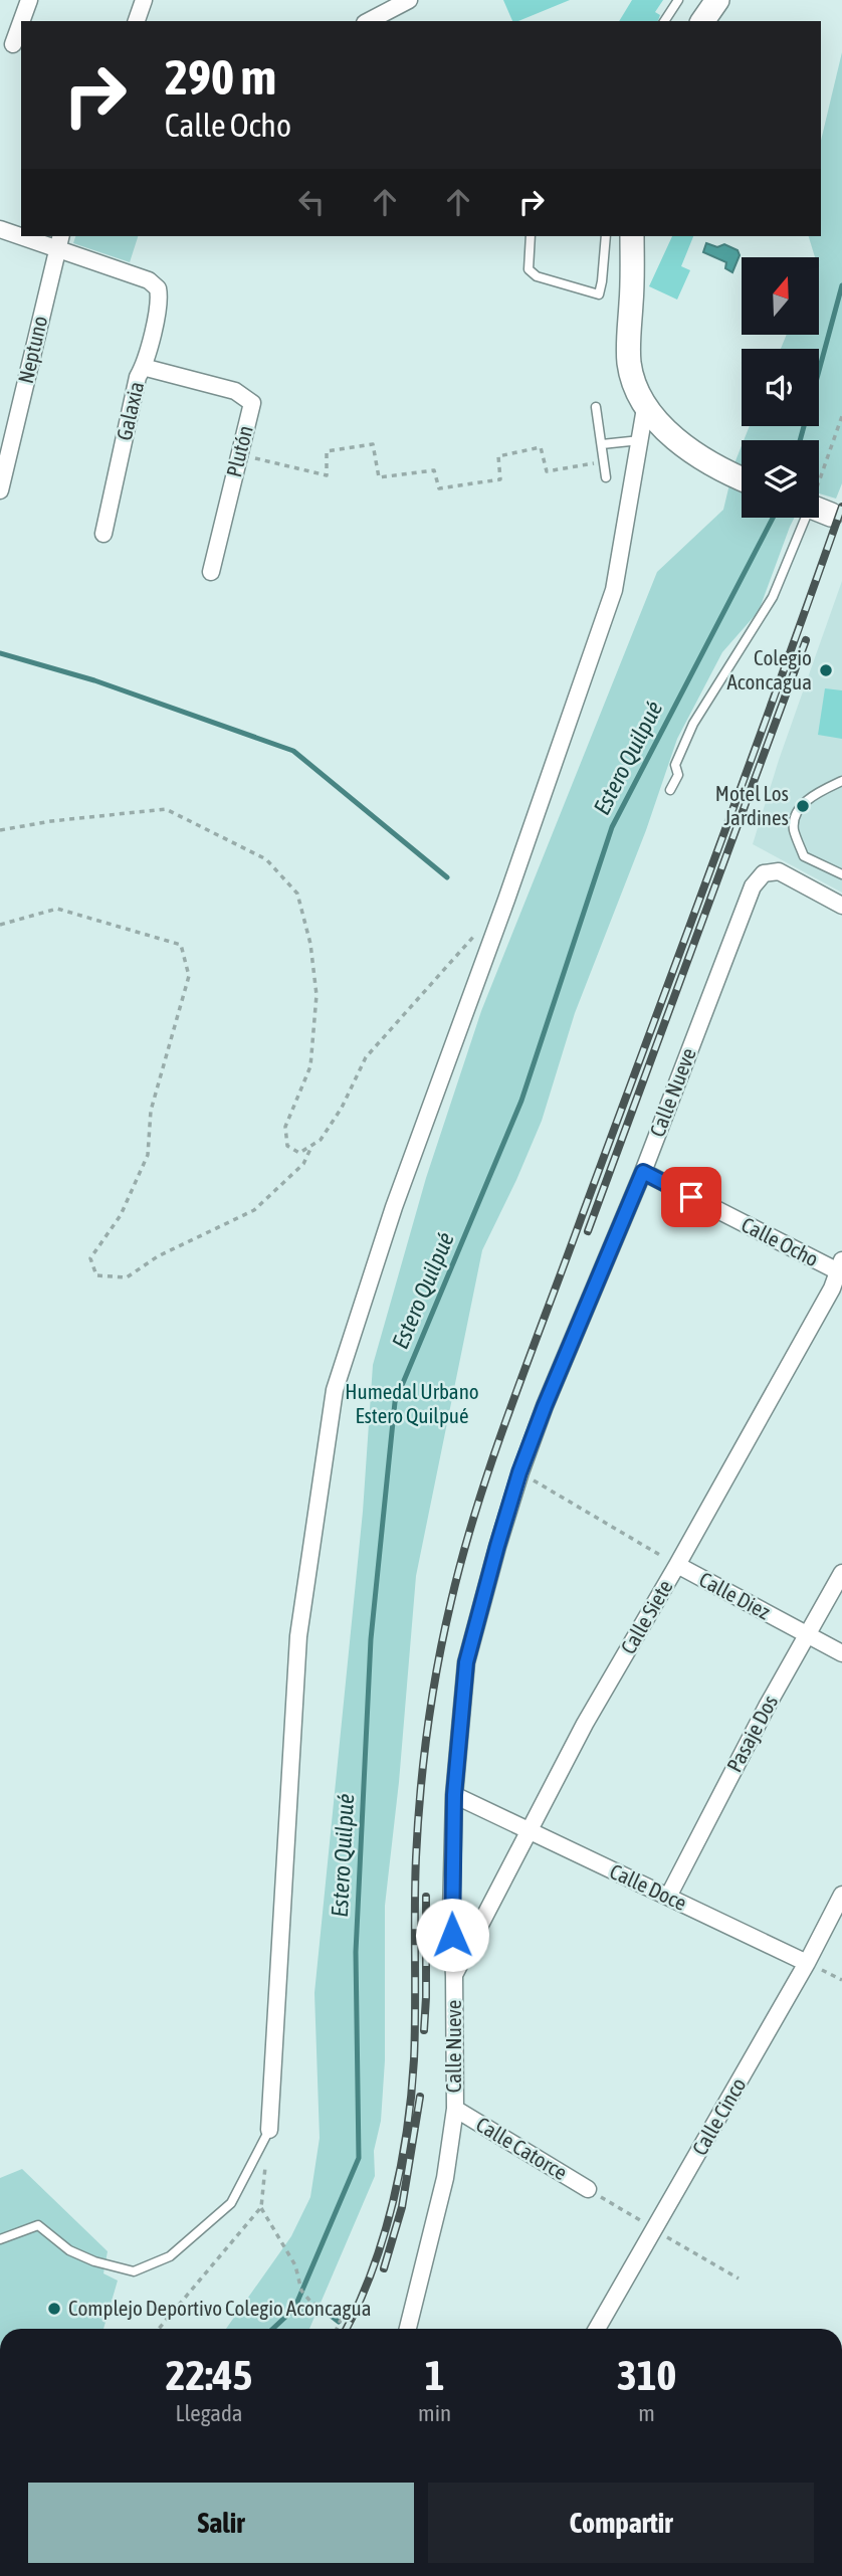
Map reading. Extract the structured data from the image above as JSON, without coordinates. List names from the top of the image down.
{
  "streets": {
    "street": [
      "Neptuno",
      "Galaxia",
      "Plutón",
      "Calle Nueve",
      "Calle Ocho",
      "Calle Diez",
      "Calle Siete",
      "Pasaje Dos",
      "Calle Doce",
      "Calle Cinco",
      "Calle Catorce"
    ]
  },
  "crossings": [
    ["Neptuno", "Galaxia"],
    ["Galaxia", "Plutón"],
    ["Calle Nueve", "Calle Ocho"],
    ["Calle Nueve", "Calle Diez"],
    ["Calle Nueve", "Calle Siete"],
    ["Calle Nueve", "Calle Doce"],
    ["Calle Nueve", "Calle Catorce"],
    ["Calle Ocho", "Calle Siete"],
    ["Calle Diez", "Calle Siete"],
    ["Calle Diez", "Pasaje Dos"],
    ["Calle Siete", "Calle Doce"],
    ["Pasaje Dos", "Calle Doce"],
    ["Calle Doce", "Calle Cinco"]
  ],
  "water": ["Estero Quilpué"],
  "parks": ["Humedal Urbano Estero Quilpué"],
  "places": ["Colegio Aconcagua", "Motel Los Jardines", "Complejo Deportivo Colegio Aconcagua"],
  "north": "top",
  "page": {
    "turn": ["290 m", "Calle Ocho"],
    "eta": [
      "22:45",
      "Llegada",
      "1",
      "min",
      "310",
      "m"
    ],
    "buttons": ["Salir", "Compartir"]
  }
}
